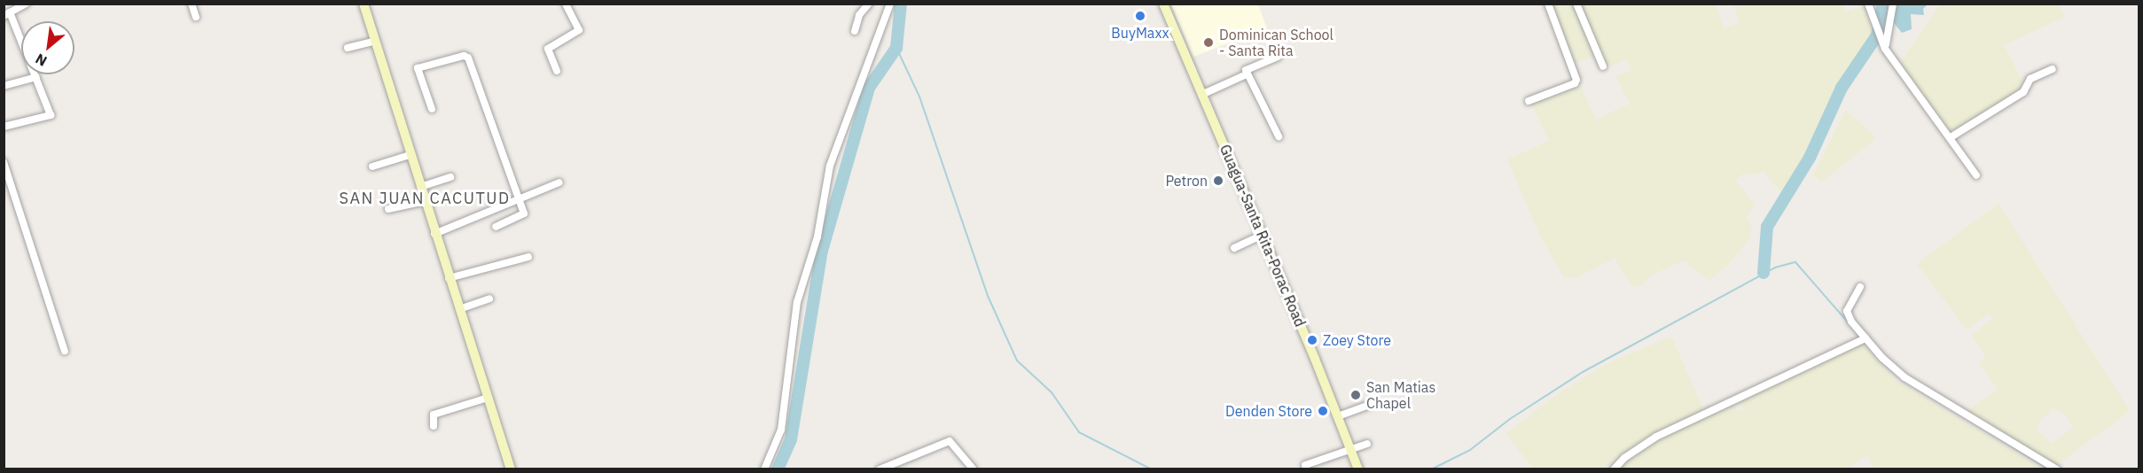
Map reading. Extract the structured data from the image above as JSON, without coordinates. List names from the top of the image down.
{
  "streets": {
    "main road": ["Guagua-Santa Rita-Porac Road"]
  },
  "districts": ["SAN JUAN CACUTUD"],
  "places": [
    "BuyMaxx",
    "Dominican School - Santa Rita",
    "Petron",
    "Zoey Store",
    "San Matias Chapel",
    "Denden Store"
  ],
  "north": "bottom left"
}
